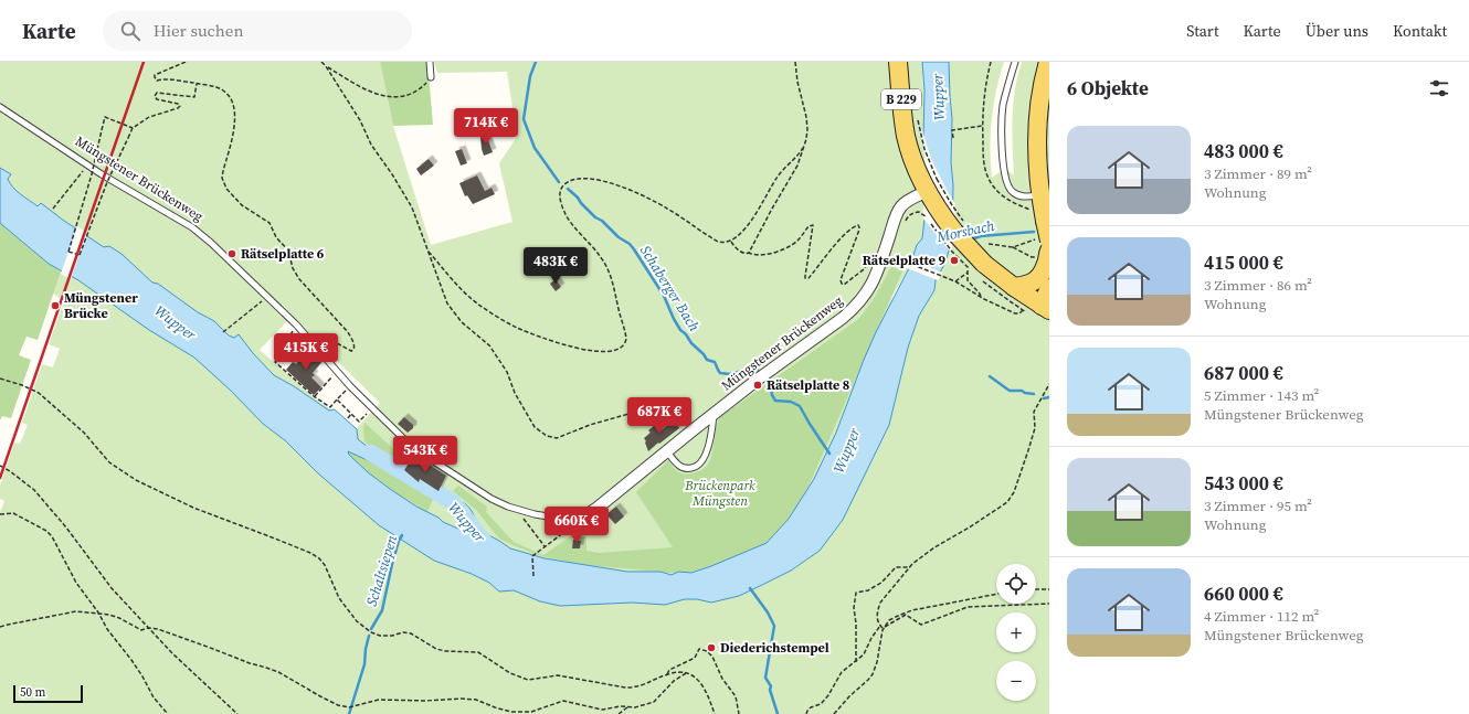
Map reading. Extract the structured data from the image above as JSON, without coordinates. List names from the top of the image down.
{
  "streets": {
    "main road": ["B 229"],
    "street": ["Müngstener Brückenweg"]
  },
  "crossings": [
    ["B 229", "Müngstener Brückenweg"]
  ],
  "water": [
    "Wupper",
    "Morsbach",
    "Schaberger Bach",
    "Schaltsiepen"
  ],
  "parks": ["Brückenpark Müngsten"],
  "places": [
    "Rätselplatte 6",
    "Rätselplatte 9",
    "Müngstener Brücke",
    "Rätselplatte 8",
    "Diederichstempel"
  ],
  "scale_bar": "50 m",
  "page": {
    "header": "Karte",
    "search": "Hier suchen",
    "nav": [
      "Start",
      "Karte",
      "Über uns",
      "Kontakt"
    ],
    "heading": "6 Objekte",
    "price": [
      "714K €",
      "483K €",
      "415K €",
      "687K €",
      "543K €",
      "660K €"
    ],
    "list": [
      {
        "name": "483 000 €",
        "note": "3 Zimmer · 89 m² · Wohnung"
      },
      {
        "name": "415 000 €",
        "note": "3 Zimmer · 86 m² · Wohnung"
      },
      {
        "name": "687 000 €",
        "note": "5 Zimmer · 143 m² · Müngstener Brückenweg"
      },
      {
        "name": "543 000 €",
        "note": "3 Zimmer · 95 m² · Wohnung"
      },
      {
        "name": "660 000 €",
        "note": "4 Zimmer · 112 m² · Müngstener Brückenweg"
      }
    ],
    "map_buttons": ["+", "−"],
    "scale": "50 m"
  }
}
